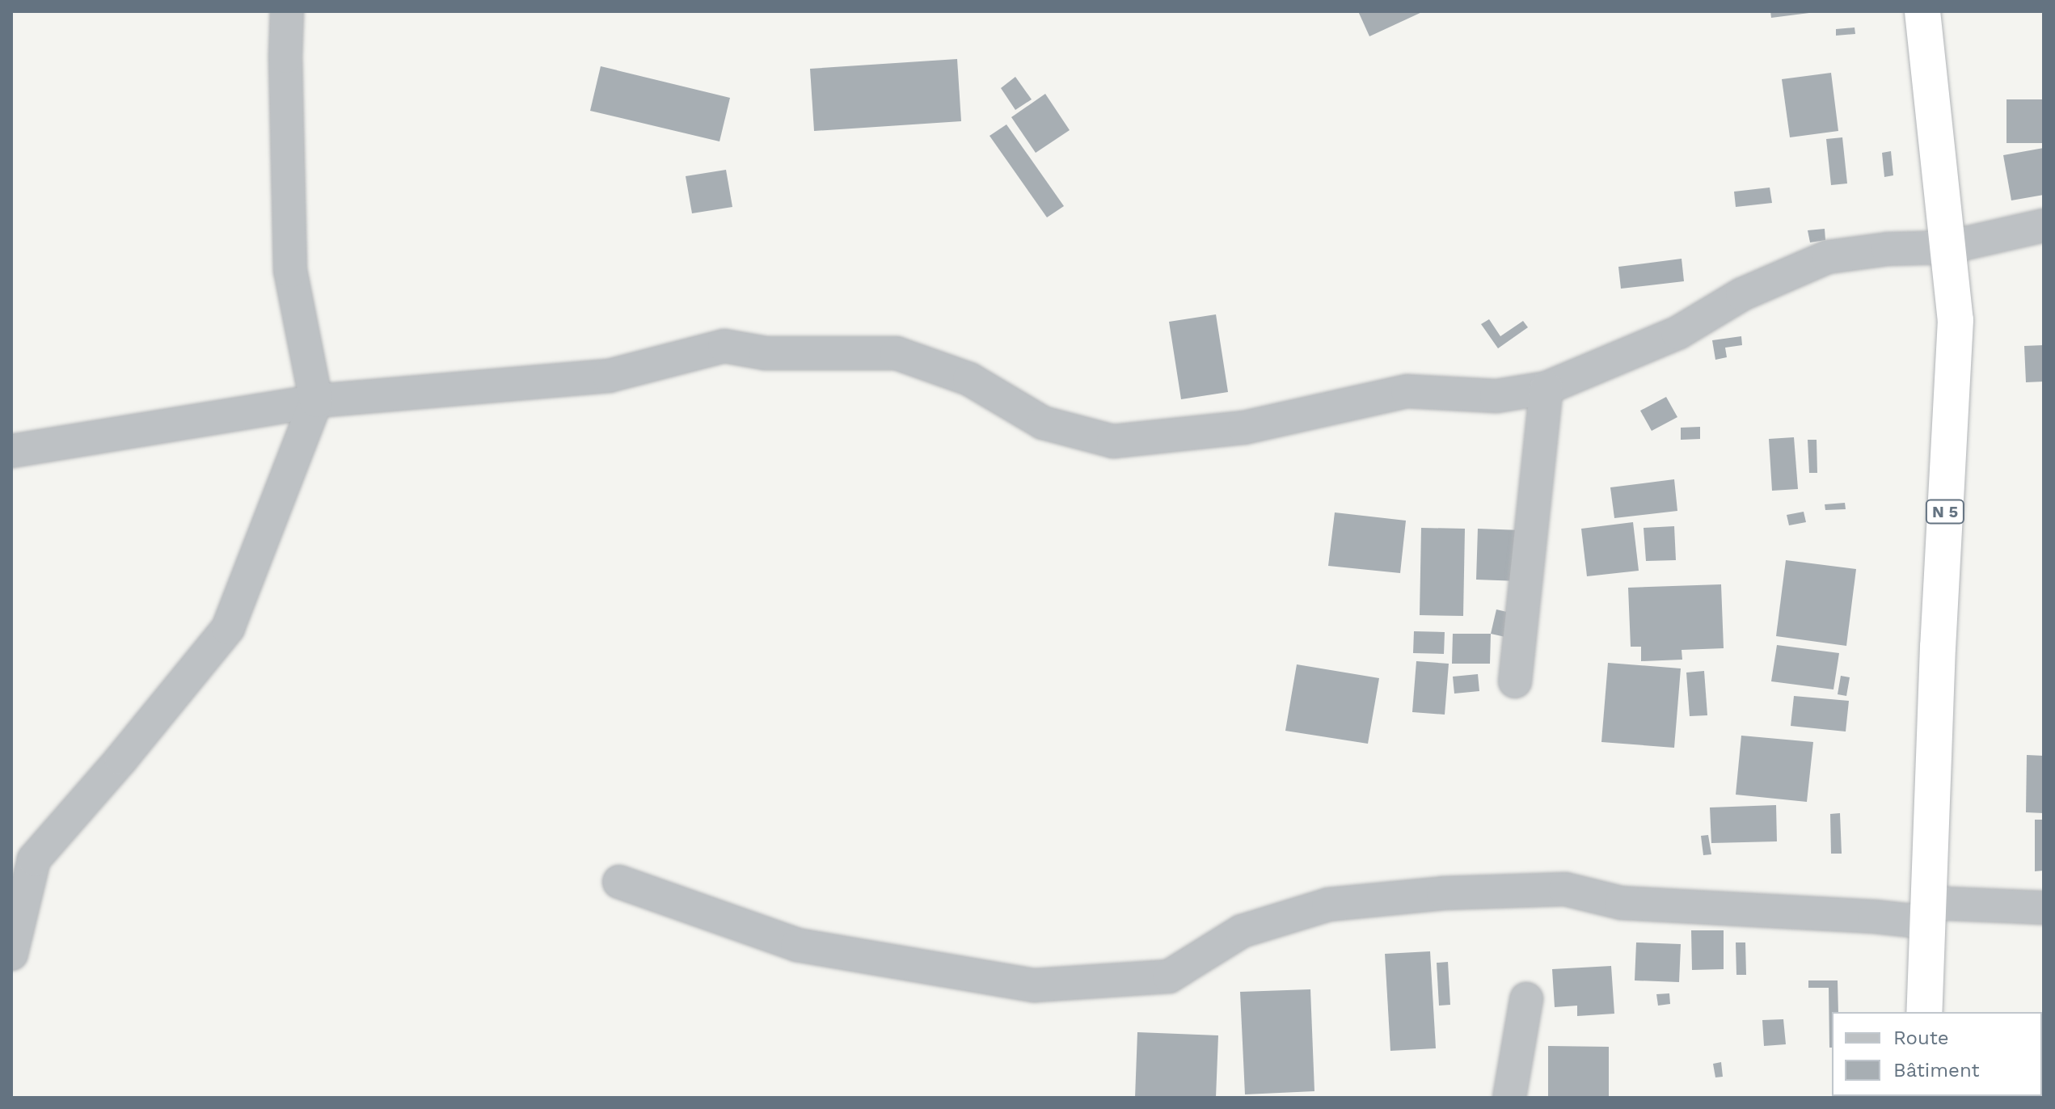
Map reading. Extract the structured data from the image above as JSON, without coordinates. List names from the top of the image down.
{
  "streets": {
    "highway": ["N 5"]
  },
  "legend": ["Route", "Bâtiment"]
}
